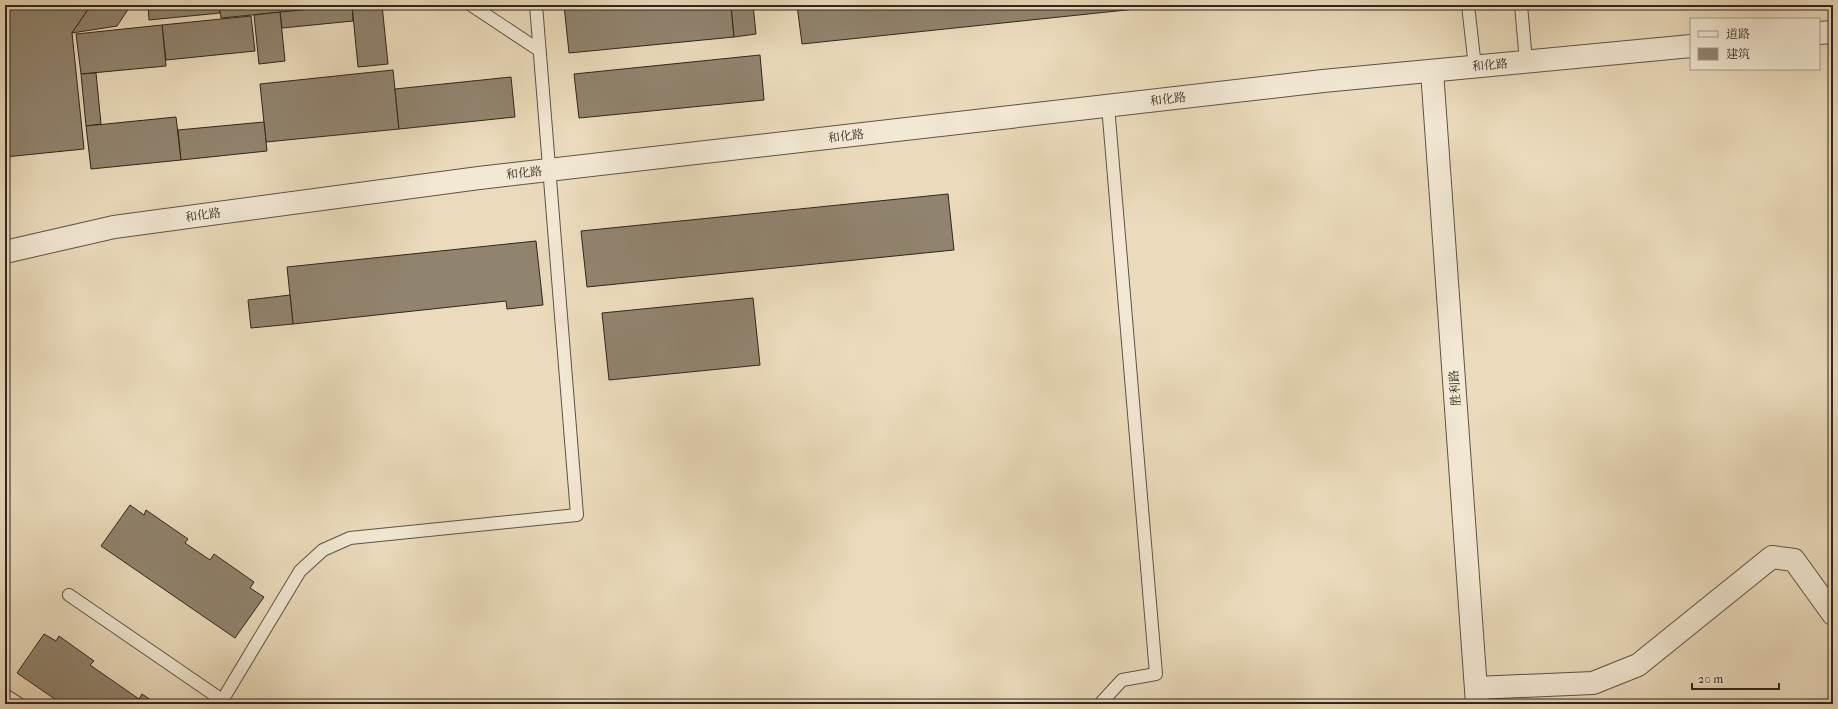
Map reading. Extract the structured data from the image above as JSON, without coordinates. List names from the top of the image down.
{
  "streets": {
    "street": ["和化路", "胜利路"]
  },
  "crossings": [
    ["和化路", "胜利路"]
  ],
  "legend": ["道路", "建筑"],
  "scale_bar": "20 m"
}
